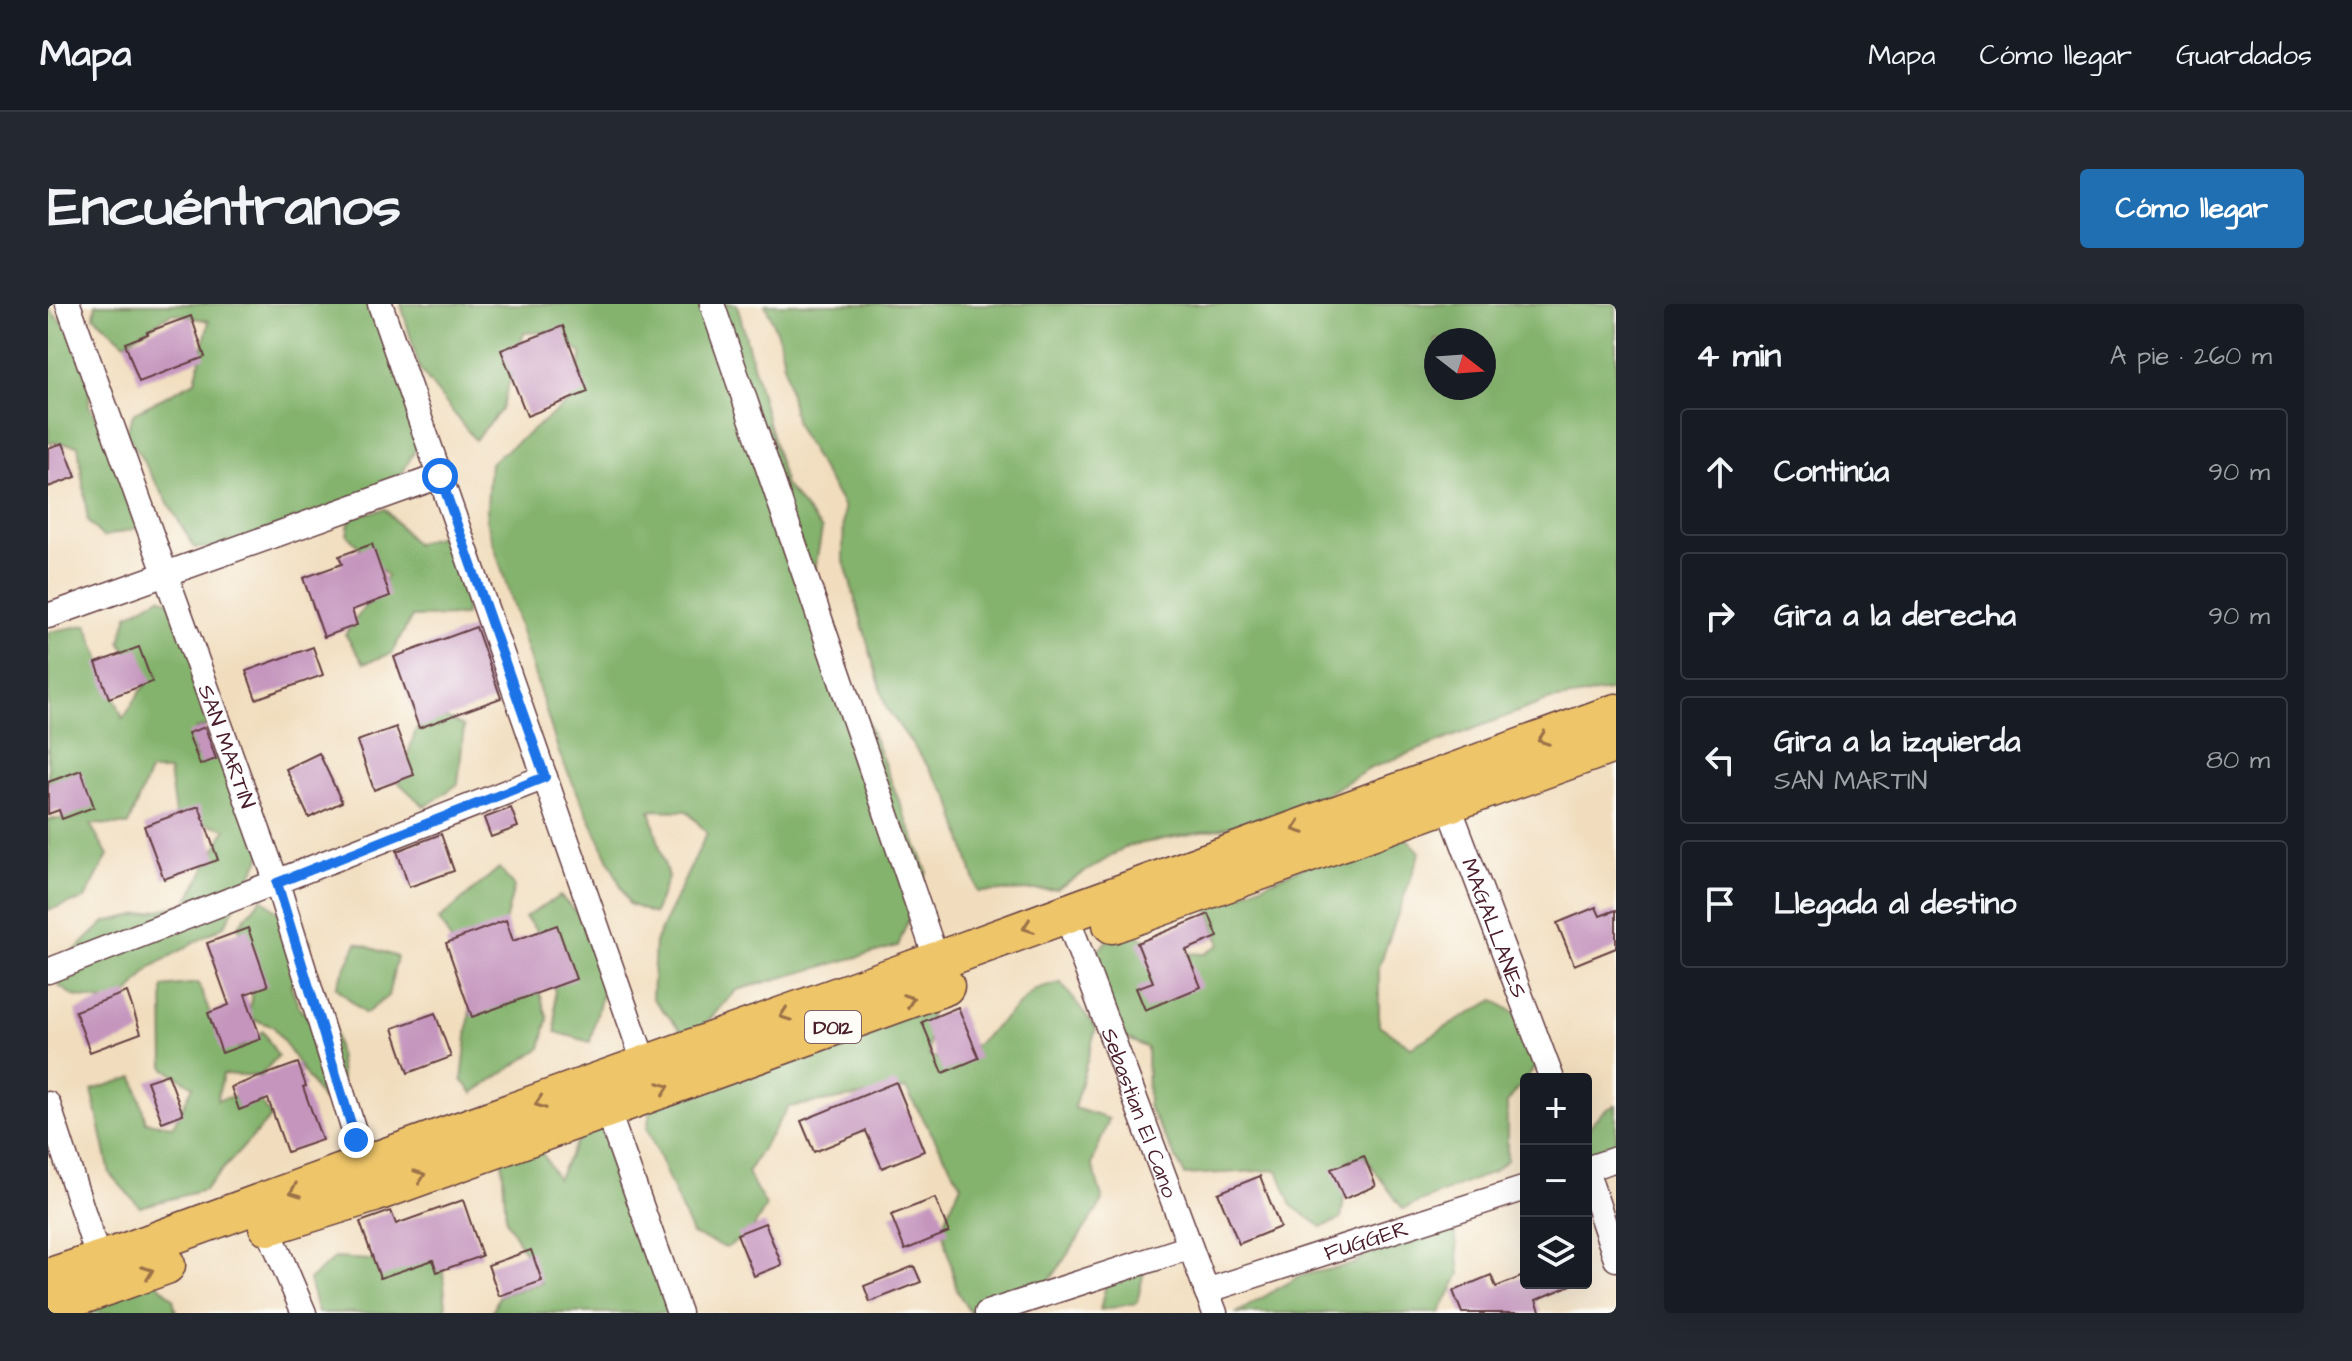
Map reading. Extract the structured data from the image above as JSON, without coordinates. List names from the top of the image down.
{
  "streets": {
    "main road": ["D012"],
    "street": [
      "SAN MARTIN",
      "MAGALLANES",
      "Sebastian El Cano",
      "FUGGER"
    ]
  },
  "crossings": [
    ["SAN MARTIN", "D012"],
    ["MAGALLANES", "D012"],
    ["D012", "Sebastian El Cano"],
    ["Sebastian El Cano", "FUGGER"]
  ],
  "north": "right",
  "page": {
    "header": "Mapa",
    "nav": ["Mapa", "Cómo llegar", "Guardados"],
    "title": "Encuéntranos",
    "buttons": "Cómo llegar",
    "heading": ["4 min", "A pie · 260 m"],
    "list": [
      ["Continúa", "90 m"],
      ["Gira a la derecha", "90 m"],
      ["Gira a la izquierda", "SAN MARTIN", "80 m"],
      "Llegada al destino"
    ],
    "map_buttons": ["+", "−"]
  }
}
